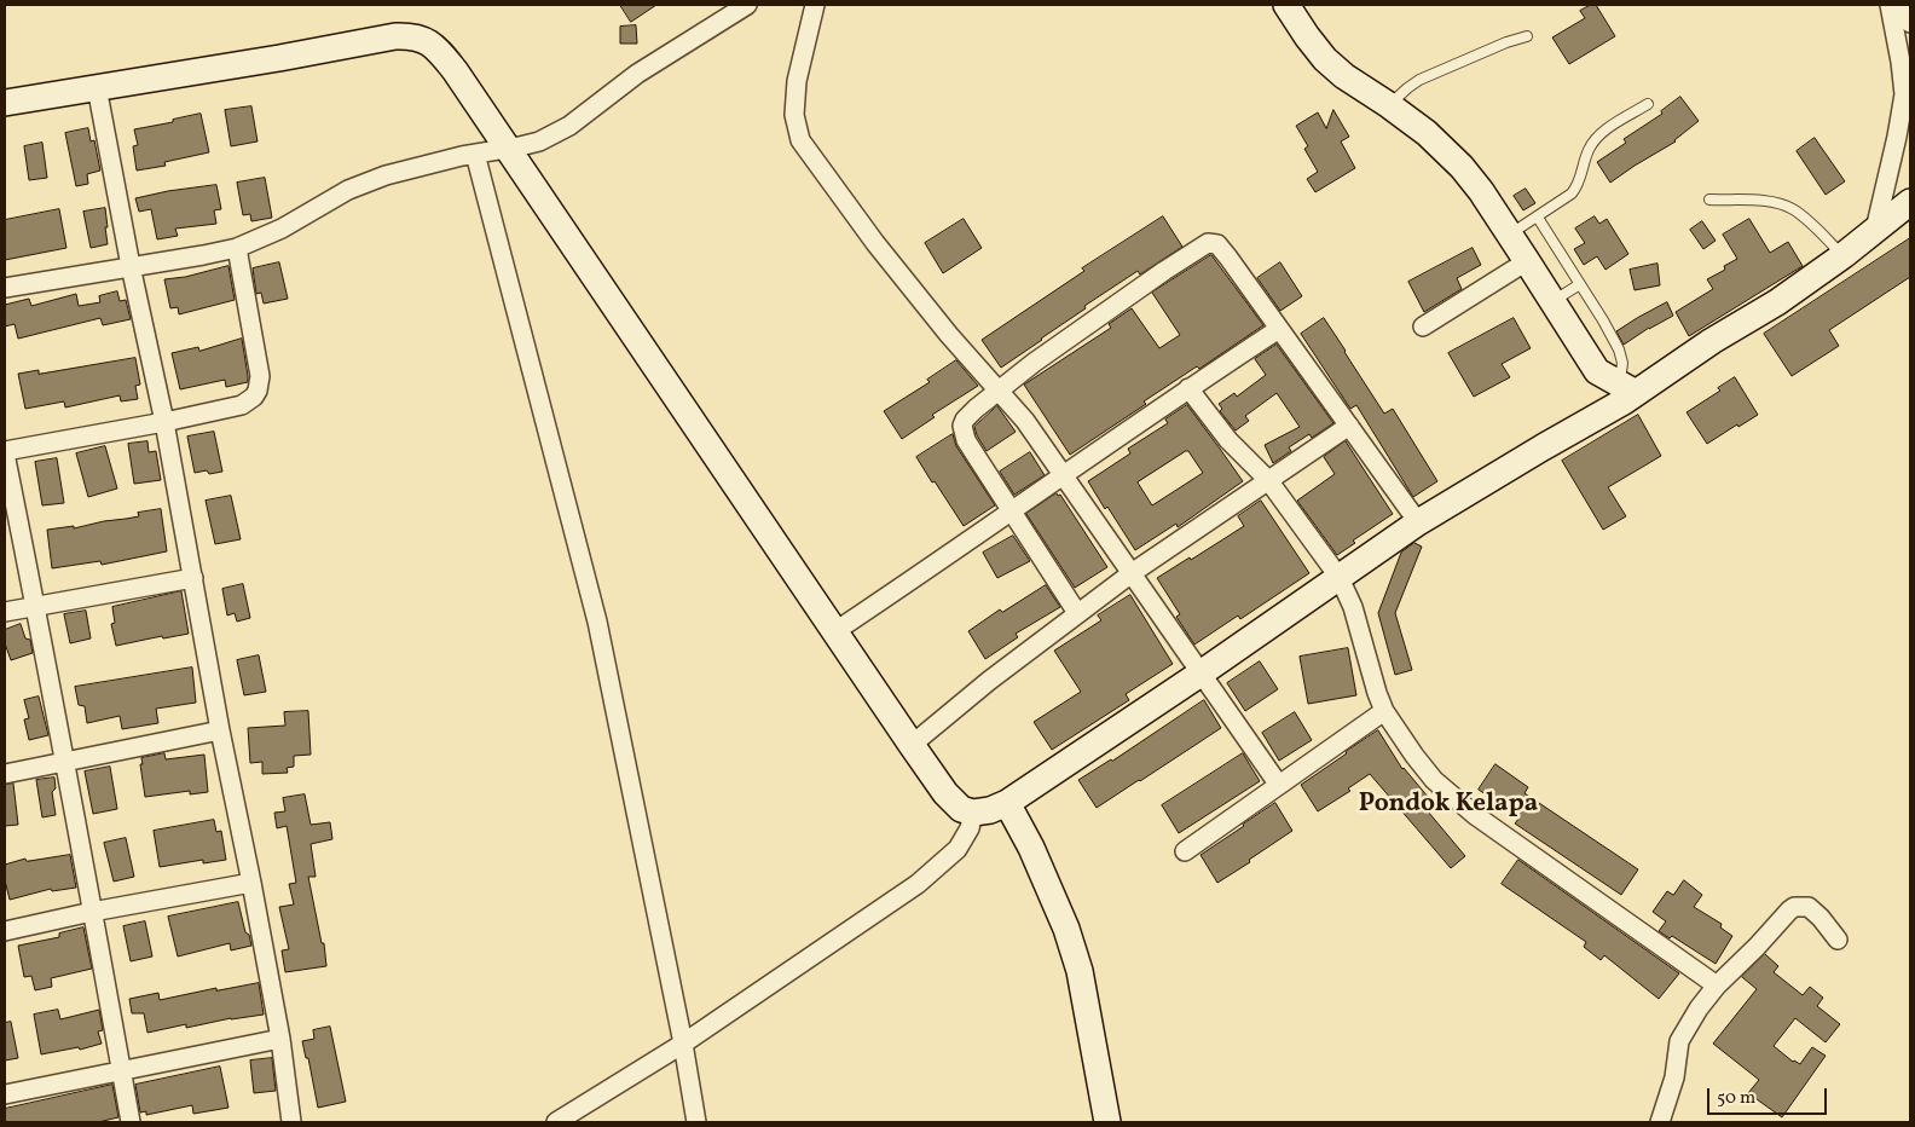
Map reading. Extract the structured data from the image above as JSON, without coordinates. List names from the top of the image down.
{
  "districts": ["Pondok Kelapa"],
  "scale_bar": "50 m"
}
